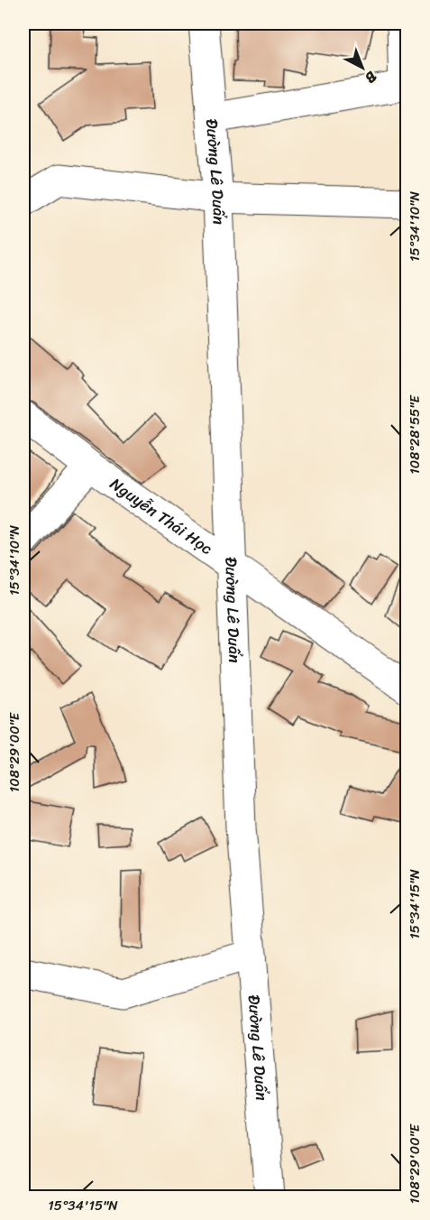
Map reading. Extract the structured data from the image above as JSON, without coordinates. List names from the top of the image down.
{
  "streets": {
    "street": ["Đường Lê Duẩn", "Nguyễn Thái Học"]
  },
  "crossings": [
    ["Đường Lê Duẩn", "Nguyễn Thái Học"]
  ],
  "north": "bottom right",
  "coordinates": [
    "15°34'10\"N",
    "108°28'55\"E",
    "108°29'00\"E",
    "15°34'15\"N"
  ]
}
